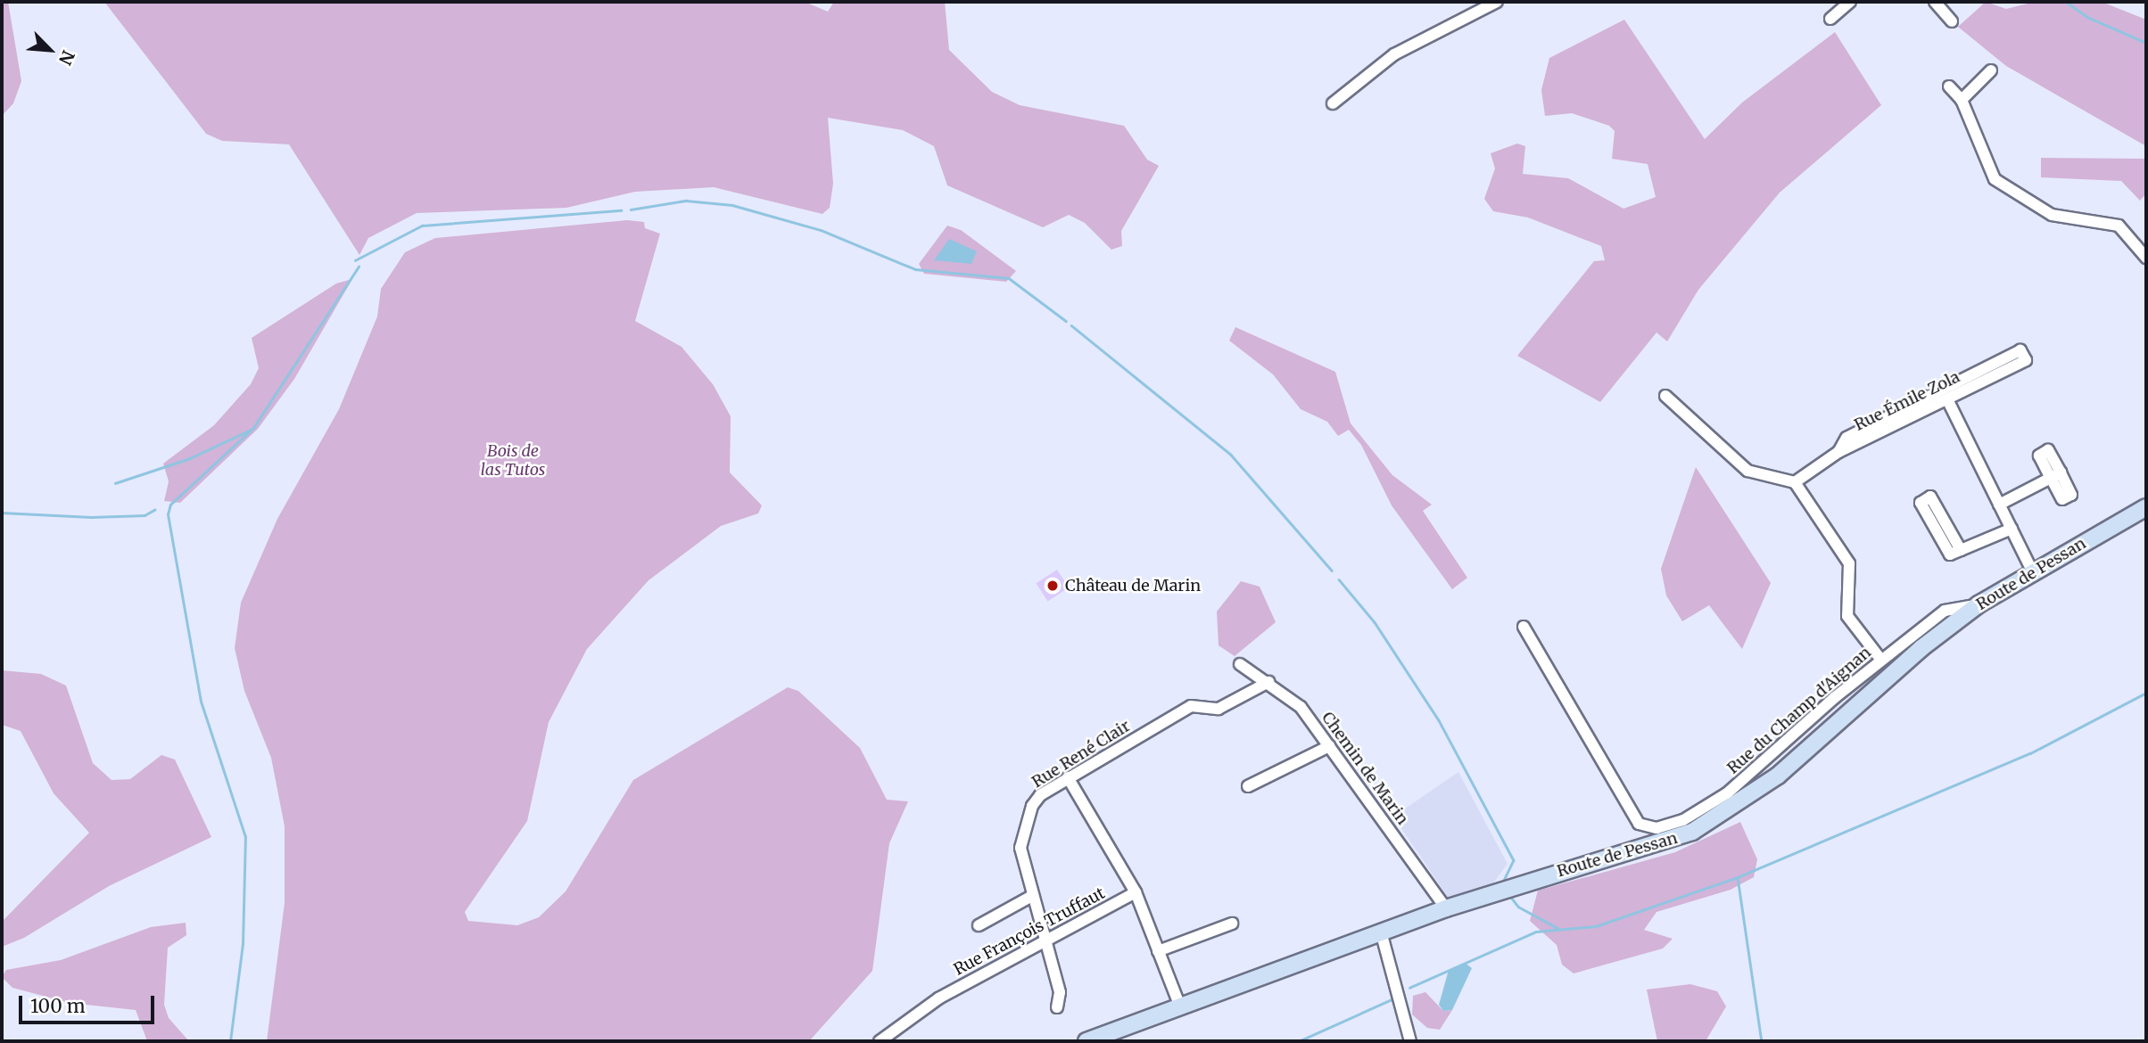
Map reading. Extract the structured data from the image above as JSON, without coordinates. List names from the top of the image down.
{
  "streets": {
    "main road": ["Route de Pessan"],
    "street": [
      "Rue Émile Zola",
      "Rue du Champ d'Aignan",
      "Rue René Clair",
      "Chemin de Marin",
      "Rue François Truffaut"
    ]
  },
  "crossings": [
    ["Route de Pessan", "Rue du Champ d'Aignan"],
    ["Route de Pessan", "Chemin de Marin"],
    ["Rue René Clair", "Chemin de Marin"],
    ["Rue René Clair", "Rue François Truffaut"]
  ],
  "parks": ["Bois de las Tutos"],
  "places": ["Château de Marin"],
  "scale_bar": "100 m",
  "north": "bottom right"
}
